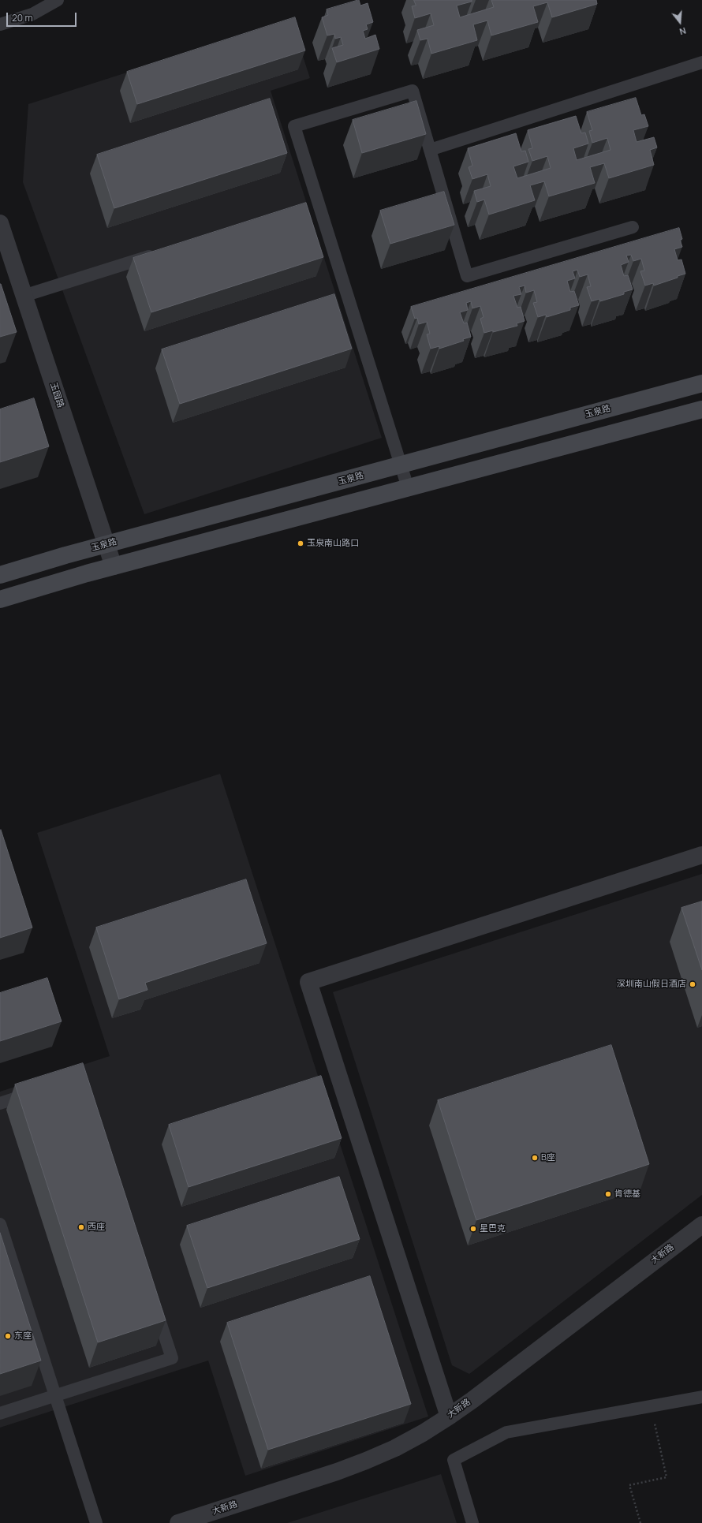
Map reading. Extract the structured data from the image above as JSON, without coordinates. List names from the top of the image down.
{
  "streets": {
    "street": ["玉园路", "玉泉路", "大新路"]
  },
  "crossings": [
    ["玉园路", "玉泉路"]
  ],
  "places": [
    "玉泉南山路口",
    "深圳南山假日酒店",
    "B座",
    "肯德基",
    "西座",
    "星巴克",
    "东座"
  ],
  "scale_bar": "20 m",
  "north": "bottom"
}
